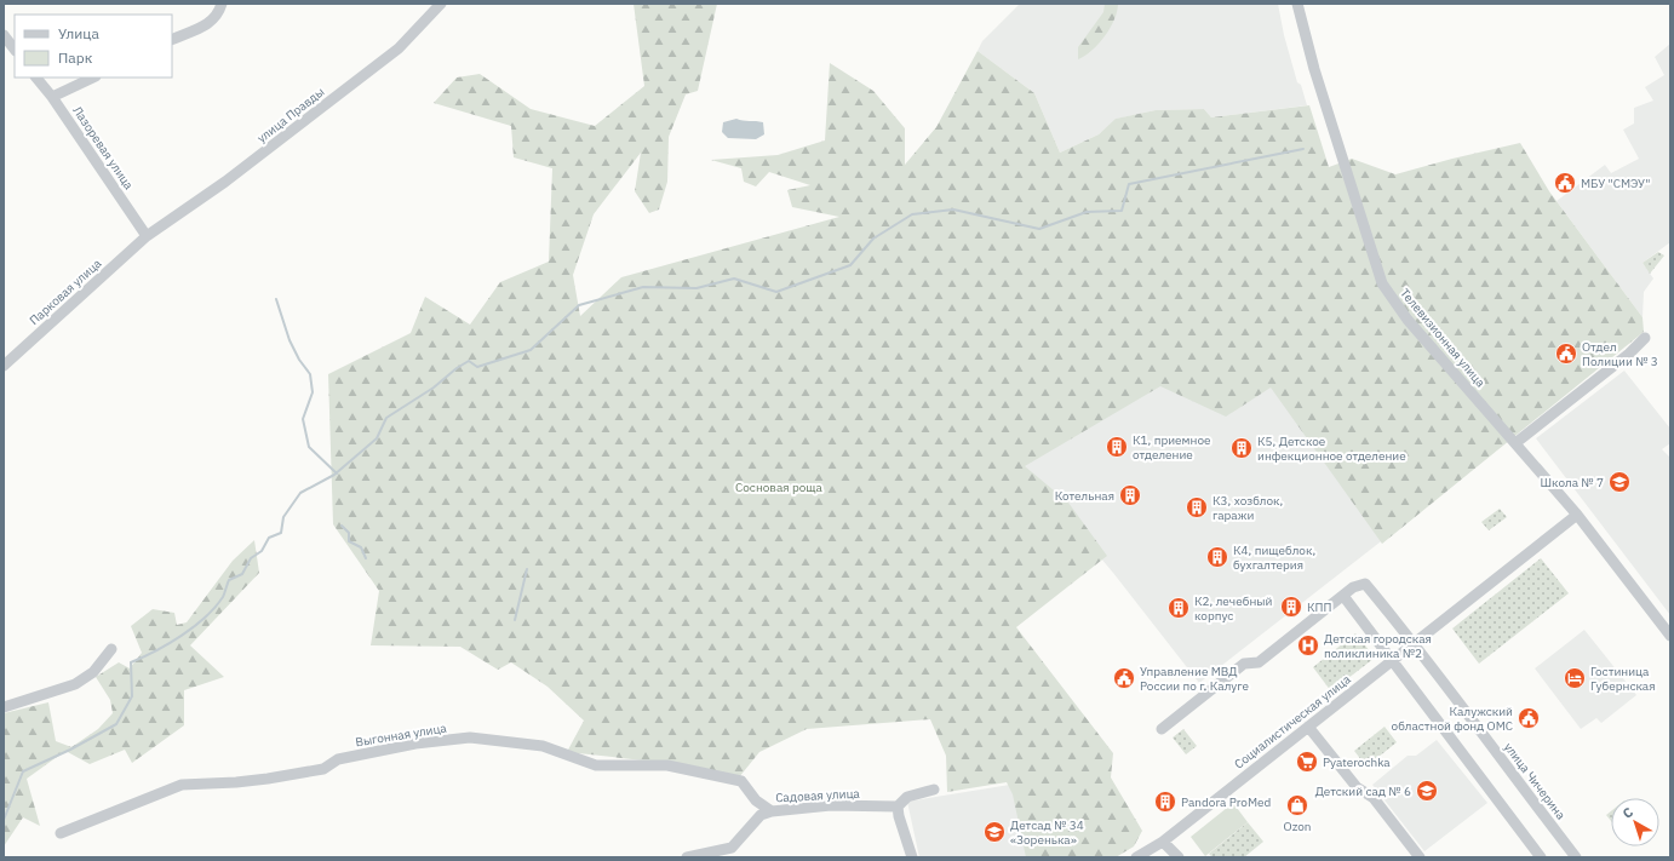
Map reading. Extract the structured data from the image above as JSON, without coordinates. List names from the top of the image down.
{
  "streets": {
    "street": [
      "улица Правды",
      "Лазоревая улица",
      "Парковая улица",
      "Телевизионная улица",
      "Социалистическая улица",
      "Выгонная улица",
      "улица Чичерина",
      "Садовая улица"
    ]
  },
  "crossings": [
    ["улица Правды", "Лазоревая улица"],
    ["улица Правды", "Парковая улица"],
    ["Лазоревая улица", "Парковая улица"],
    ["Телевизионная улица", "Социалистическая улица"],
    ["Социалистическая улица", "улица Чичерина"],
    ["Выгонная улица", "Садовая улица"]
  ],
  "parks": ["Сосновая роща"],
  "places": {
    "public building": [
      "МБУ \"СМЭУ\"",
      "Отдел Полиции № 3",
      "Управление МВД России по г. Калуге",
      "Калужский областной фонд ОМС"
    ],
    "building": [
      "К1, приемное отделение",
      "К5, Детское инфекционное отделение",
      "Котельная",
      "К3, хозблок, гаражи",
      "К4, пищеблок, бухгалтерия",
      "КПП",
      "К2, лечебный корпус",
      "Pandora ProMed"
    ],
    "school or university": ["Школа № 7", "Детский сад № 6", "Детсад № 34 «Зоренька»"],
    "hospital": ["Детская городская поликлиника №2"],
    "hotel": ["Гостиница Губернская"],
    "supermarket": ["Pyaterochka"],
    "shop": ["Ozon"]
  },
  "legend": ["Улица", "Парк"],
  "north": "top left"
}
